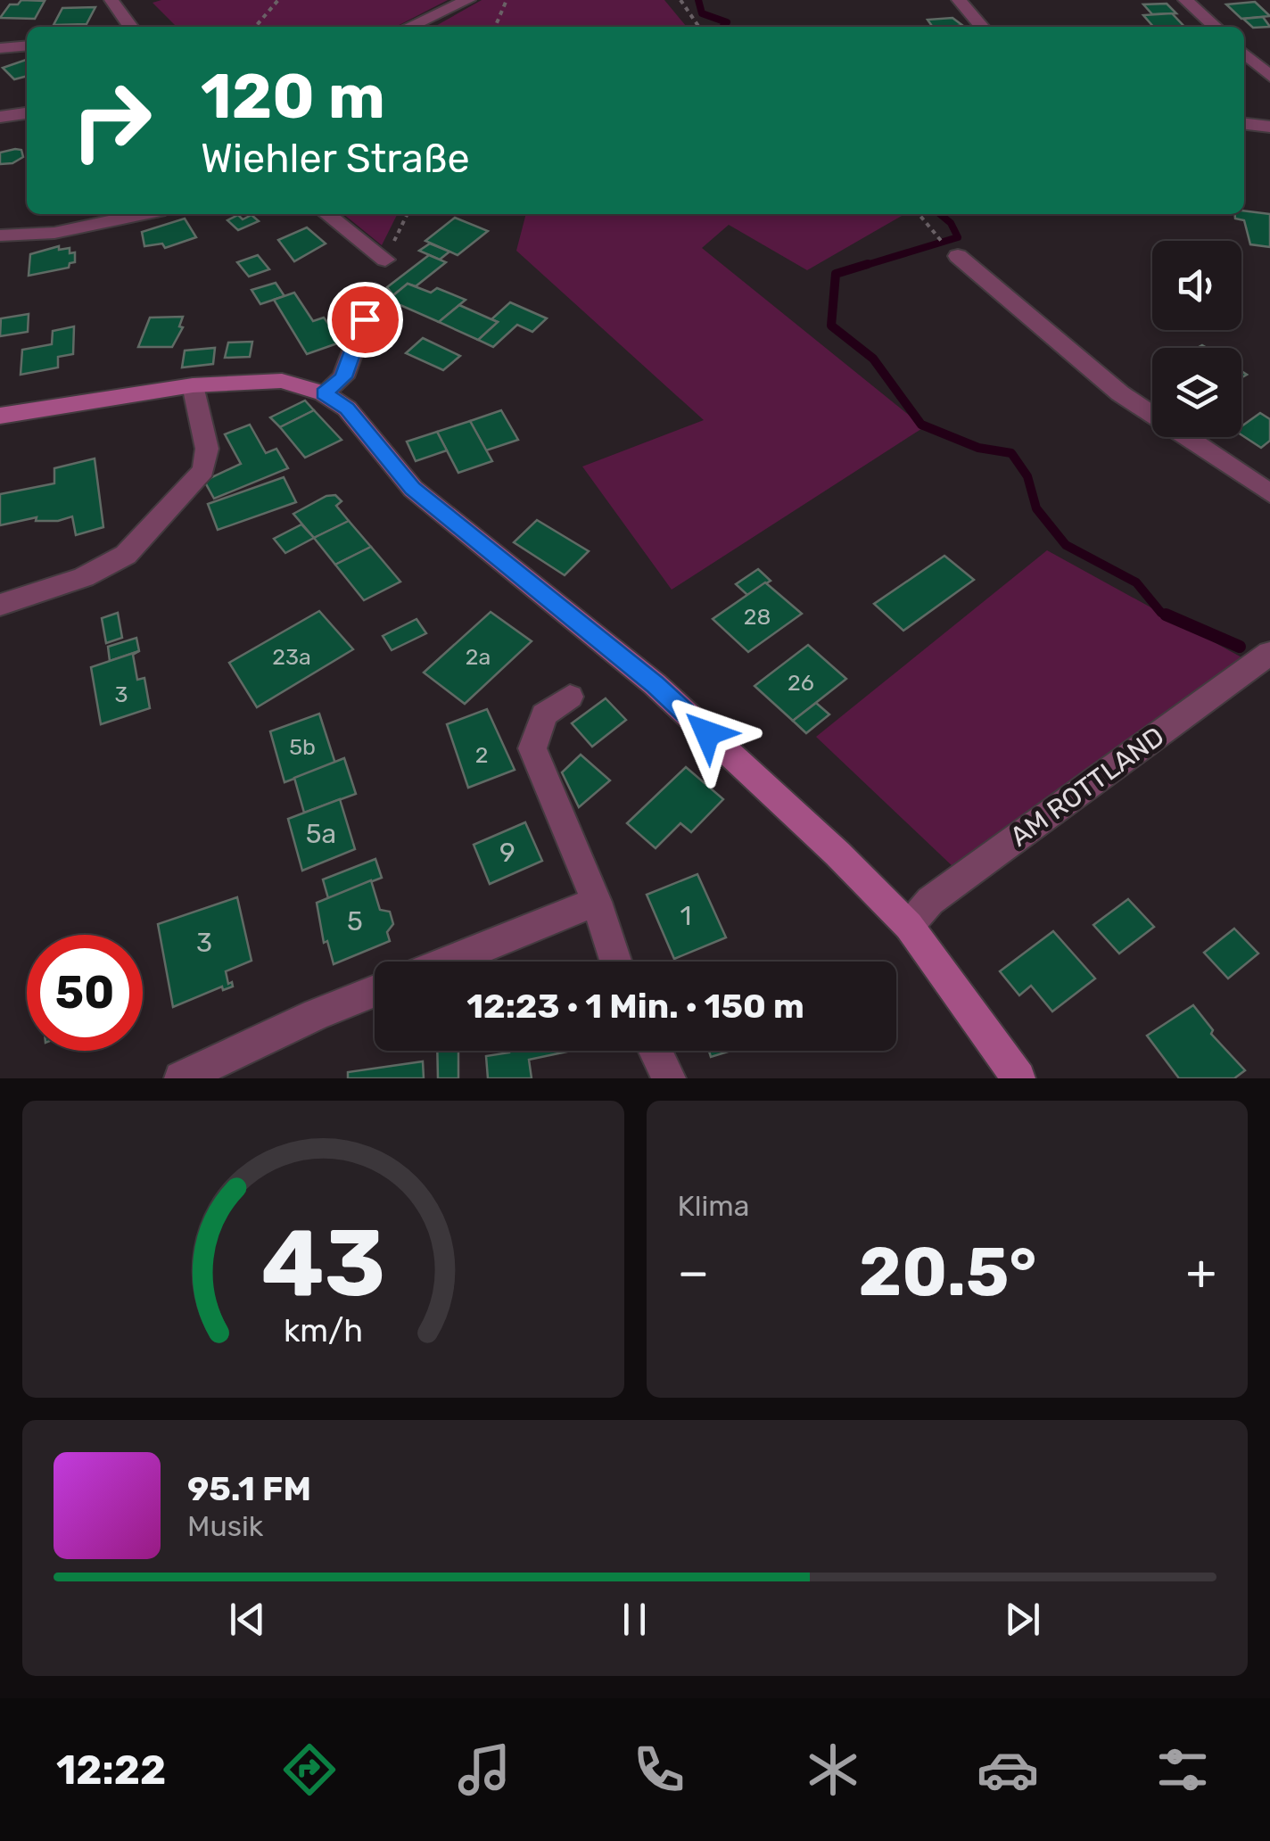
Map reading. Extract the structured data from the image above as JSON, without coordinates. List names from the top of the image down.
{
  "streets": {
    "street": ["AM ROTTLAND"]
  },
  "house_numbers": [
    "28",
    "23a",
    "2a",
    "26",
    "3",
    "5b",
    "2",
    "5a",
    "9",
    "1",
    "5",
    "3"
  ],
  "page": {
    "turn": ["120 m", "Wiehler Straße"],
    "limit": "50",
    "trip": "12:23 · 1 Min. · 150 m",
    "tile": "Klima",
    "heat": ["−", "20.5°", "+"],
    "song": ["95.1 FM", "Musik"],
    "tabs": "12:22",
    "gauge": ["43", "km/h"]
  }
}
